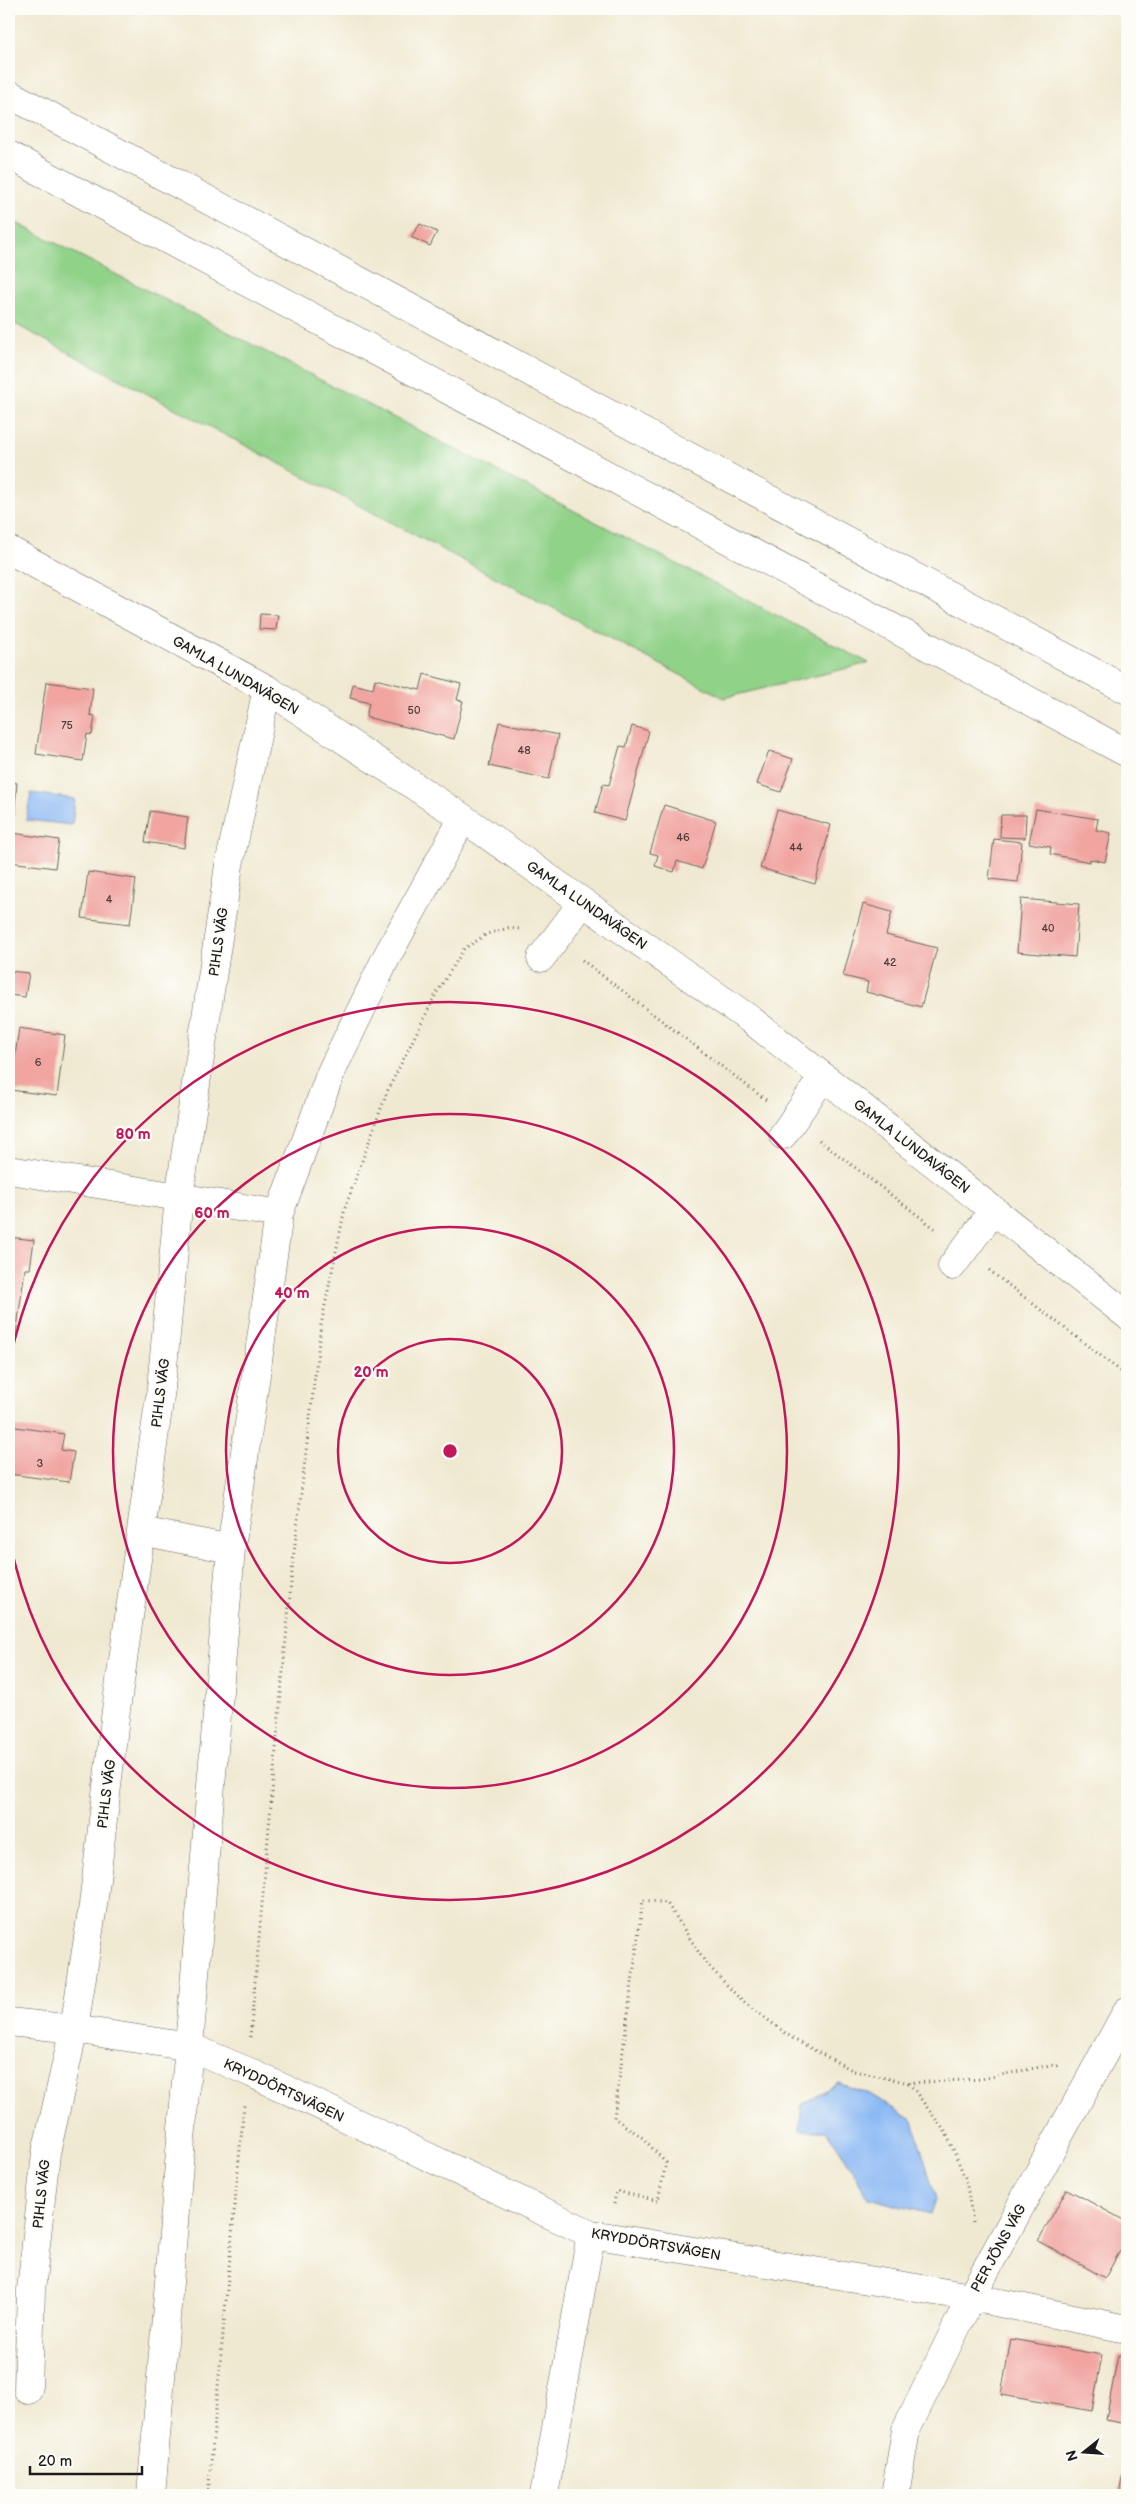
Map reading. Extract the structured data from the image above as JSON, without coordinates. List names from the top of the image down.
{
  "streets": {
    "main road": [
      "GAMLA LUNDAVÄGEN",
      "PIHLS VÄG",
      "KRYDDÖRTSVÄGEN",
      "PER JÖNS VÄG"
    ]
  },
  "crossings": [
    ["GAMLA LUNDAVÄGEN", "PIHLS VÄG"],
    ["PIHLS VÄG", "KRYDDÖRTSVÄGEN"],
    ["KRYDDÖRTSVÄGEN", "PER JÖNS VÄG"]
  ],
  "house_numbers": [
    "50",
    "75",
    "48",
    "46",
    "44",
    "4",
    "40",
    "42",
    "6",
    "3"
  ],
  "scale_bar": "20 m",
  "north": "left",
  "rings": [
    "80 m",
    "60 m",
    "40 m",
    "20 m"
  ]
}
